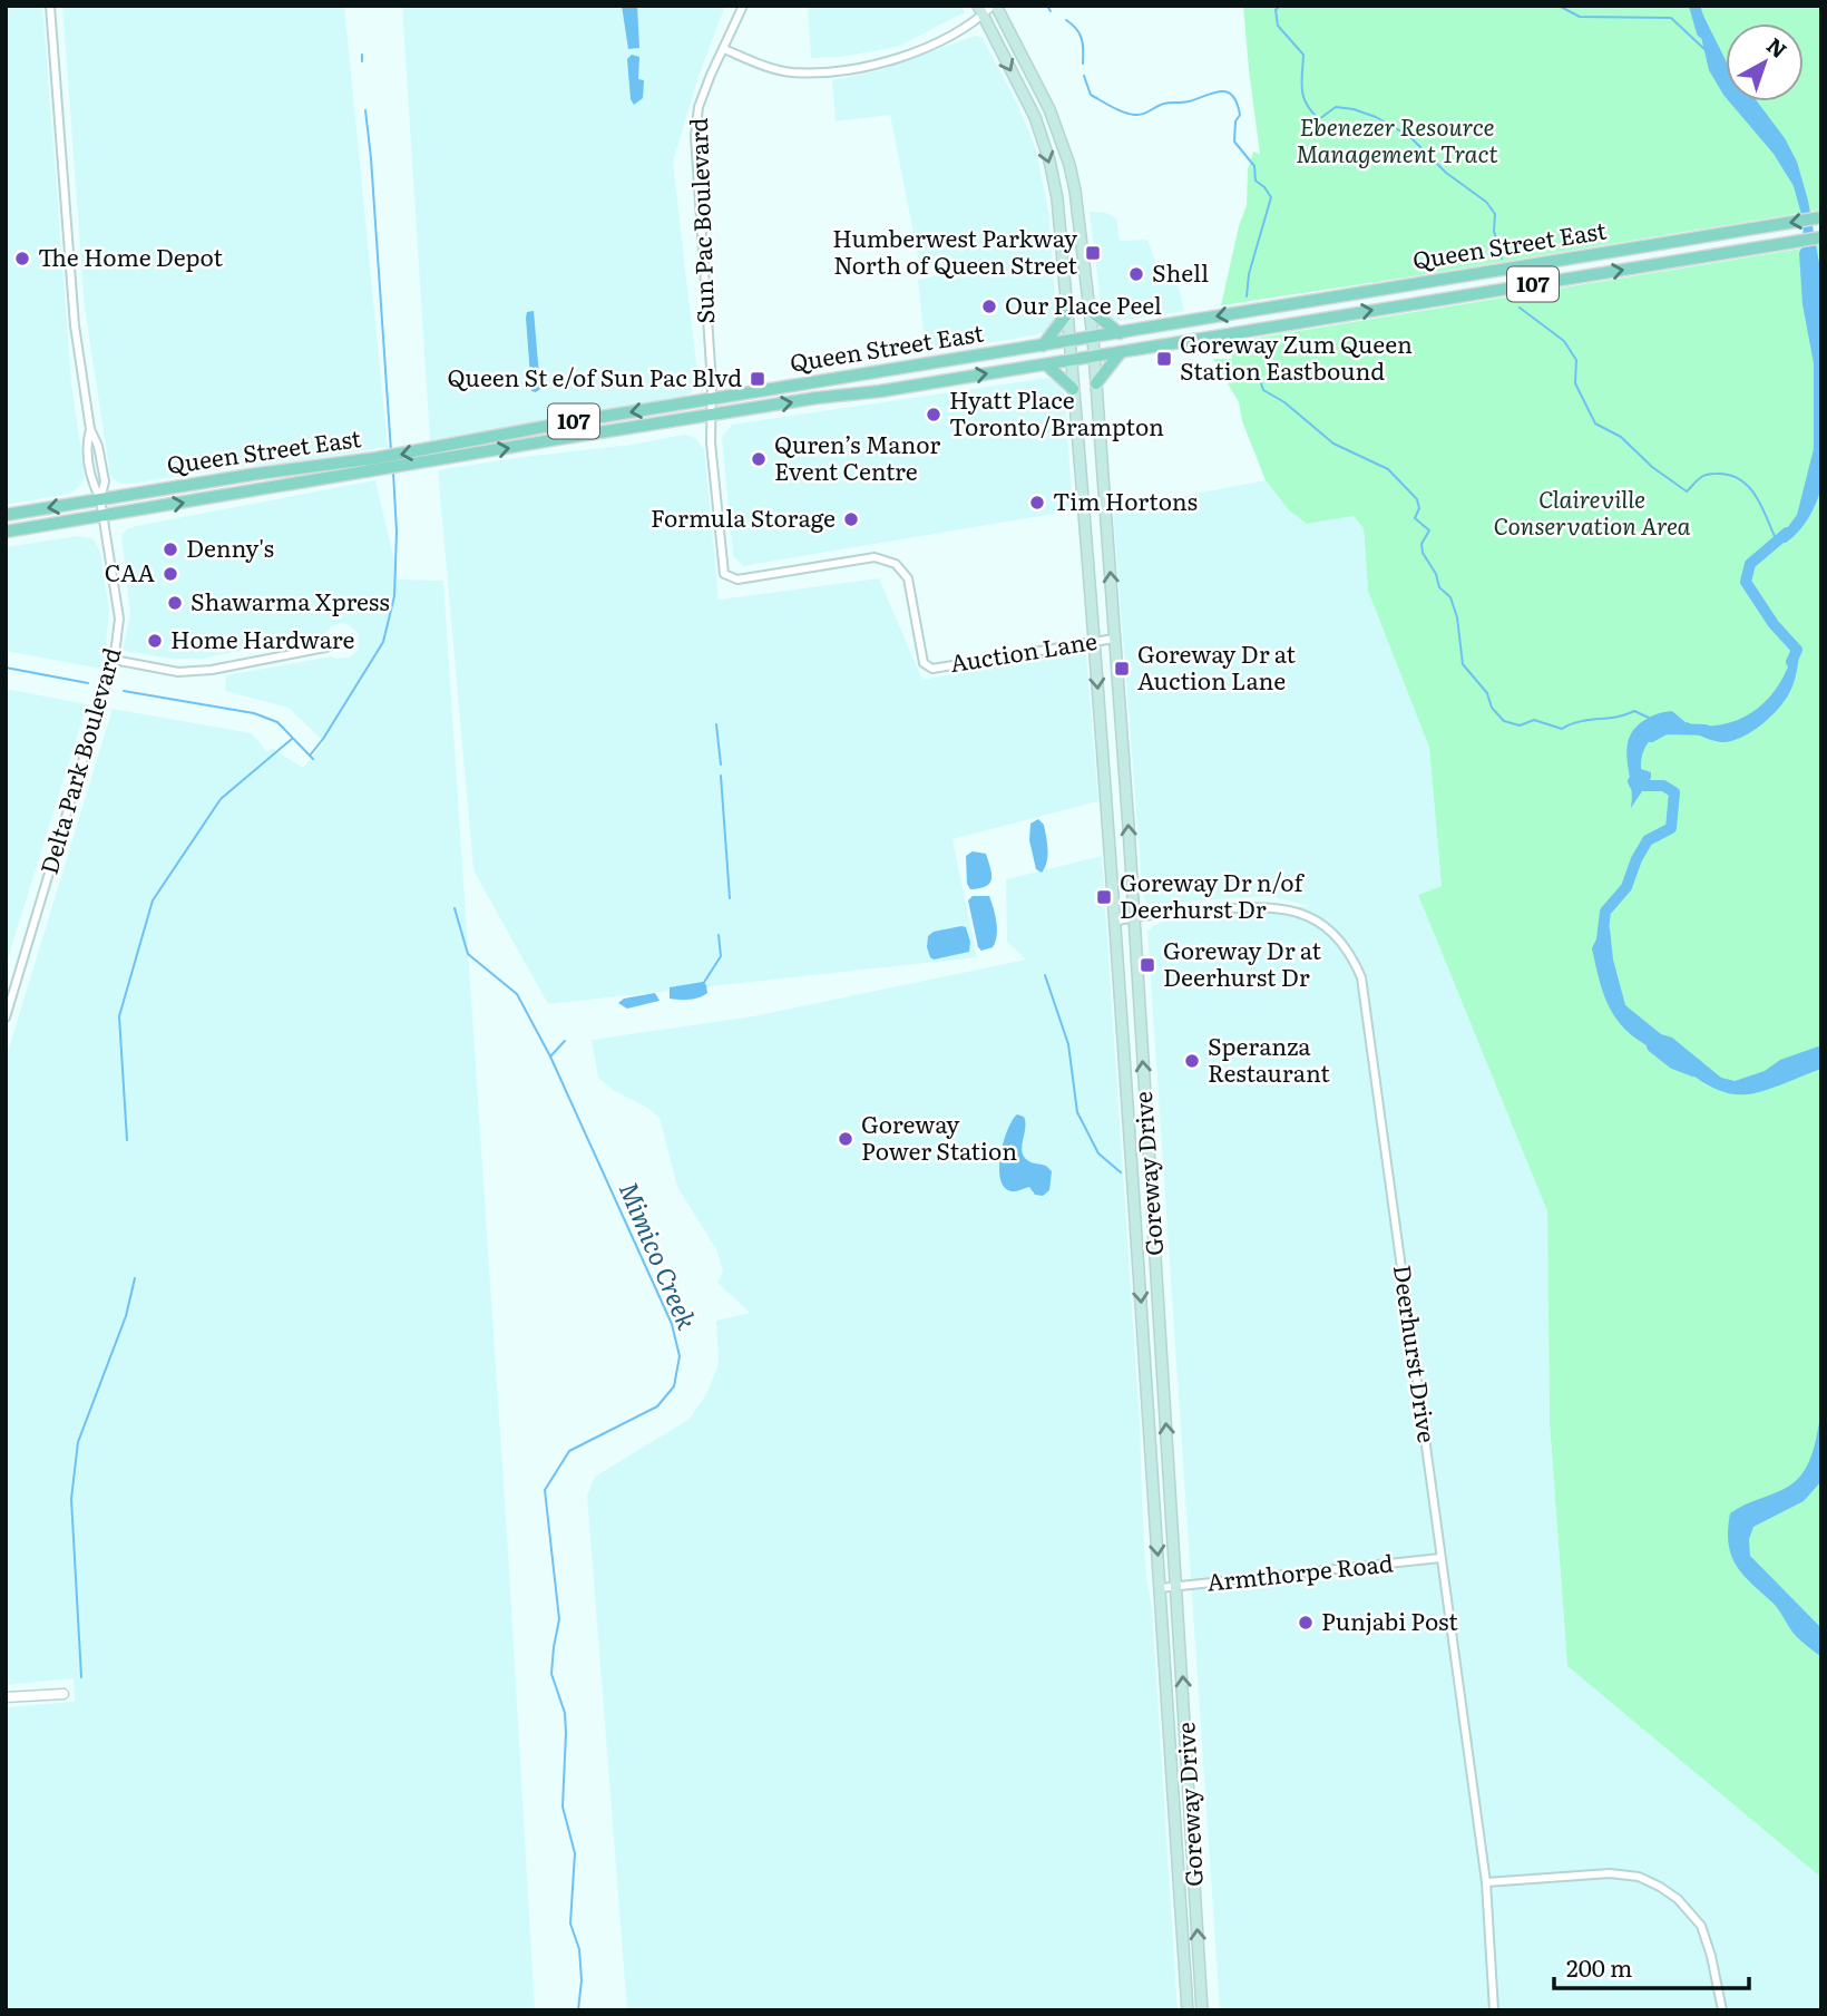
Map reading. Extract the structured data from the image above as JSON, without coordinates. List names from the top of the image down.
{
  "streets": {
    "main road": ["Queen Street East", "107", "Goreway Drive"],
    "street": [
      "Sun Pac Boulevard",
      "Auction Lane",
      "Delta Park Boulevard",
      "Deerhurst Drive",
      "Armthorpe Road"
    ]
  },
  "crossings": [
    ["Sun Pac Boulevard", "Queen Street East"],
    ["Sun Pac Boulevard", "Auction Lane"],
    ["Queen Street East", "Auction Lane"],
    ["Queen Street East", "Delta Park Boulevard"],
    ["Queen Street East", "Goreway Drive"],
    ["Auction Lane", "Goreway Drive"],
    ["Goreway Drive", "Deerhurst Drive"],
    ["Goreway Drive", "Armthorpe Road"],
    ["Deerhurst Drive", "Armthorpe Road"]
  ],
  "water": ["Mimico Creek"],
  "parks": ["Ebenezer Resource Management Tract", "Claireville Conservation Area"],
  "places": {
    "transit": [
      "Humberwest Parkway North of Queen Street",
      "Goreway Zum Queen Station Eastbound",
      "Queen St e/of Sun Pac Blvd",
      "Goreway Dr at Auction Lane",
      "Goreway Dr n/of Deerhurst Dr",
      "Goreway Dr at Deerhurst Dr"
    ],
    "other": [
      "The Home Depot",
      "Shell",
      "Our Place Peel",
      "Hyatt Place Toronto/Brampton",
      "Quren’s Manor Event Centre",
      "Tim Hortons",
      "Formula Storage",
      "Denny's",
      "CAA",
      "Shawarma Xpress",
      "Home Hardware",
      "Speranza Restaurant",
      "Goreway Power Station",
      "Punjabi Post"
    ]
  },
  "scale_bar": "200 m",
  "north": "top right"
}
